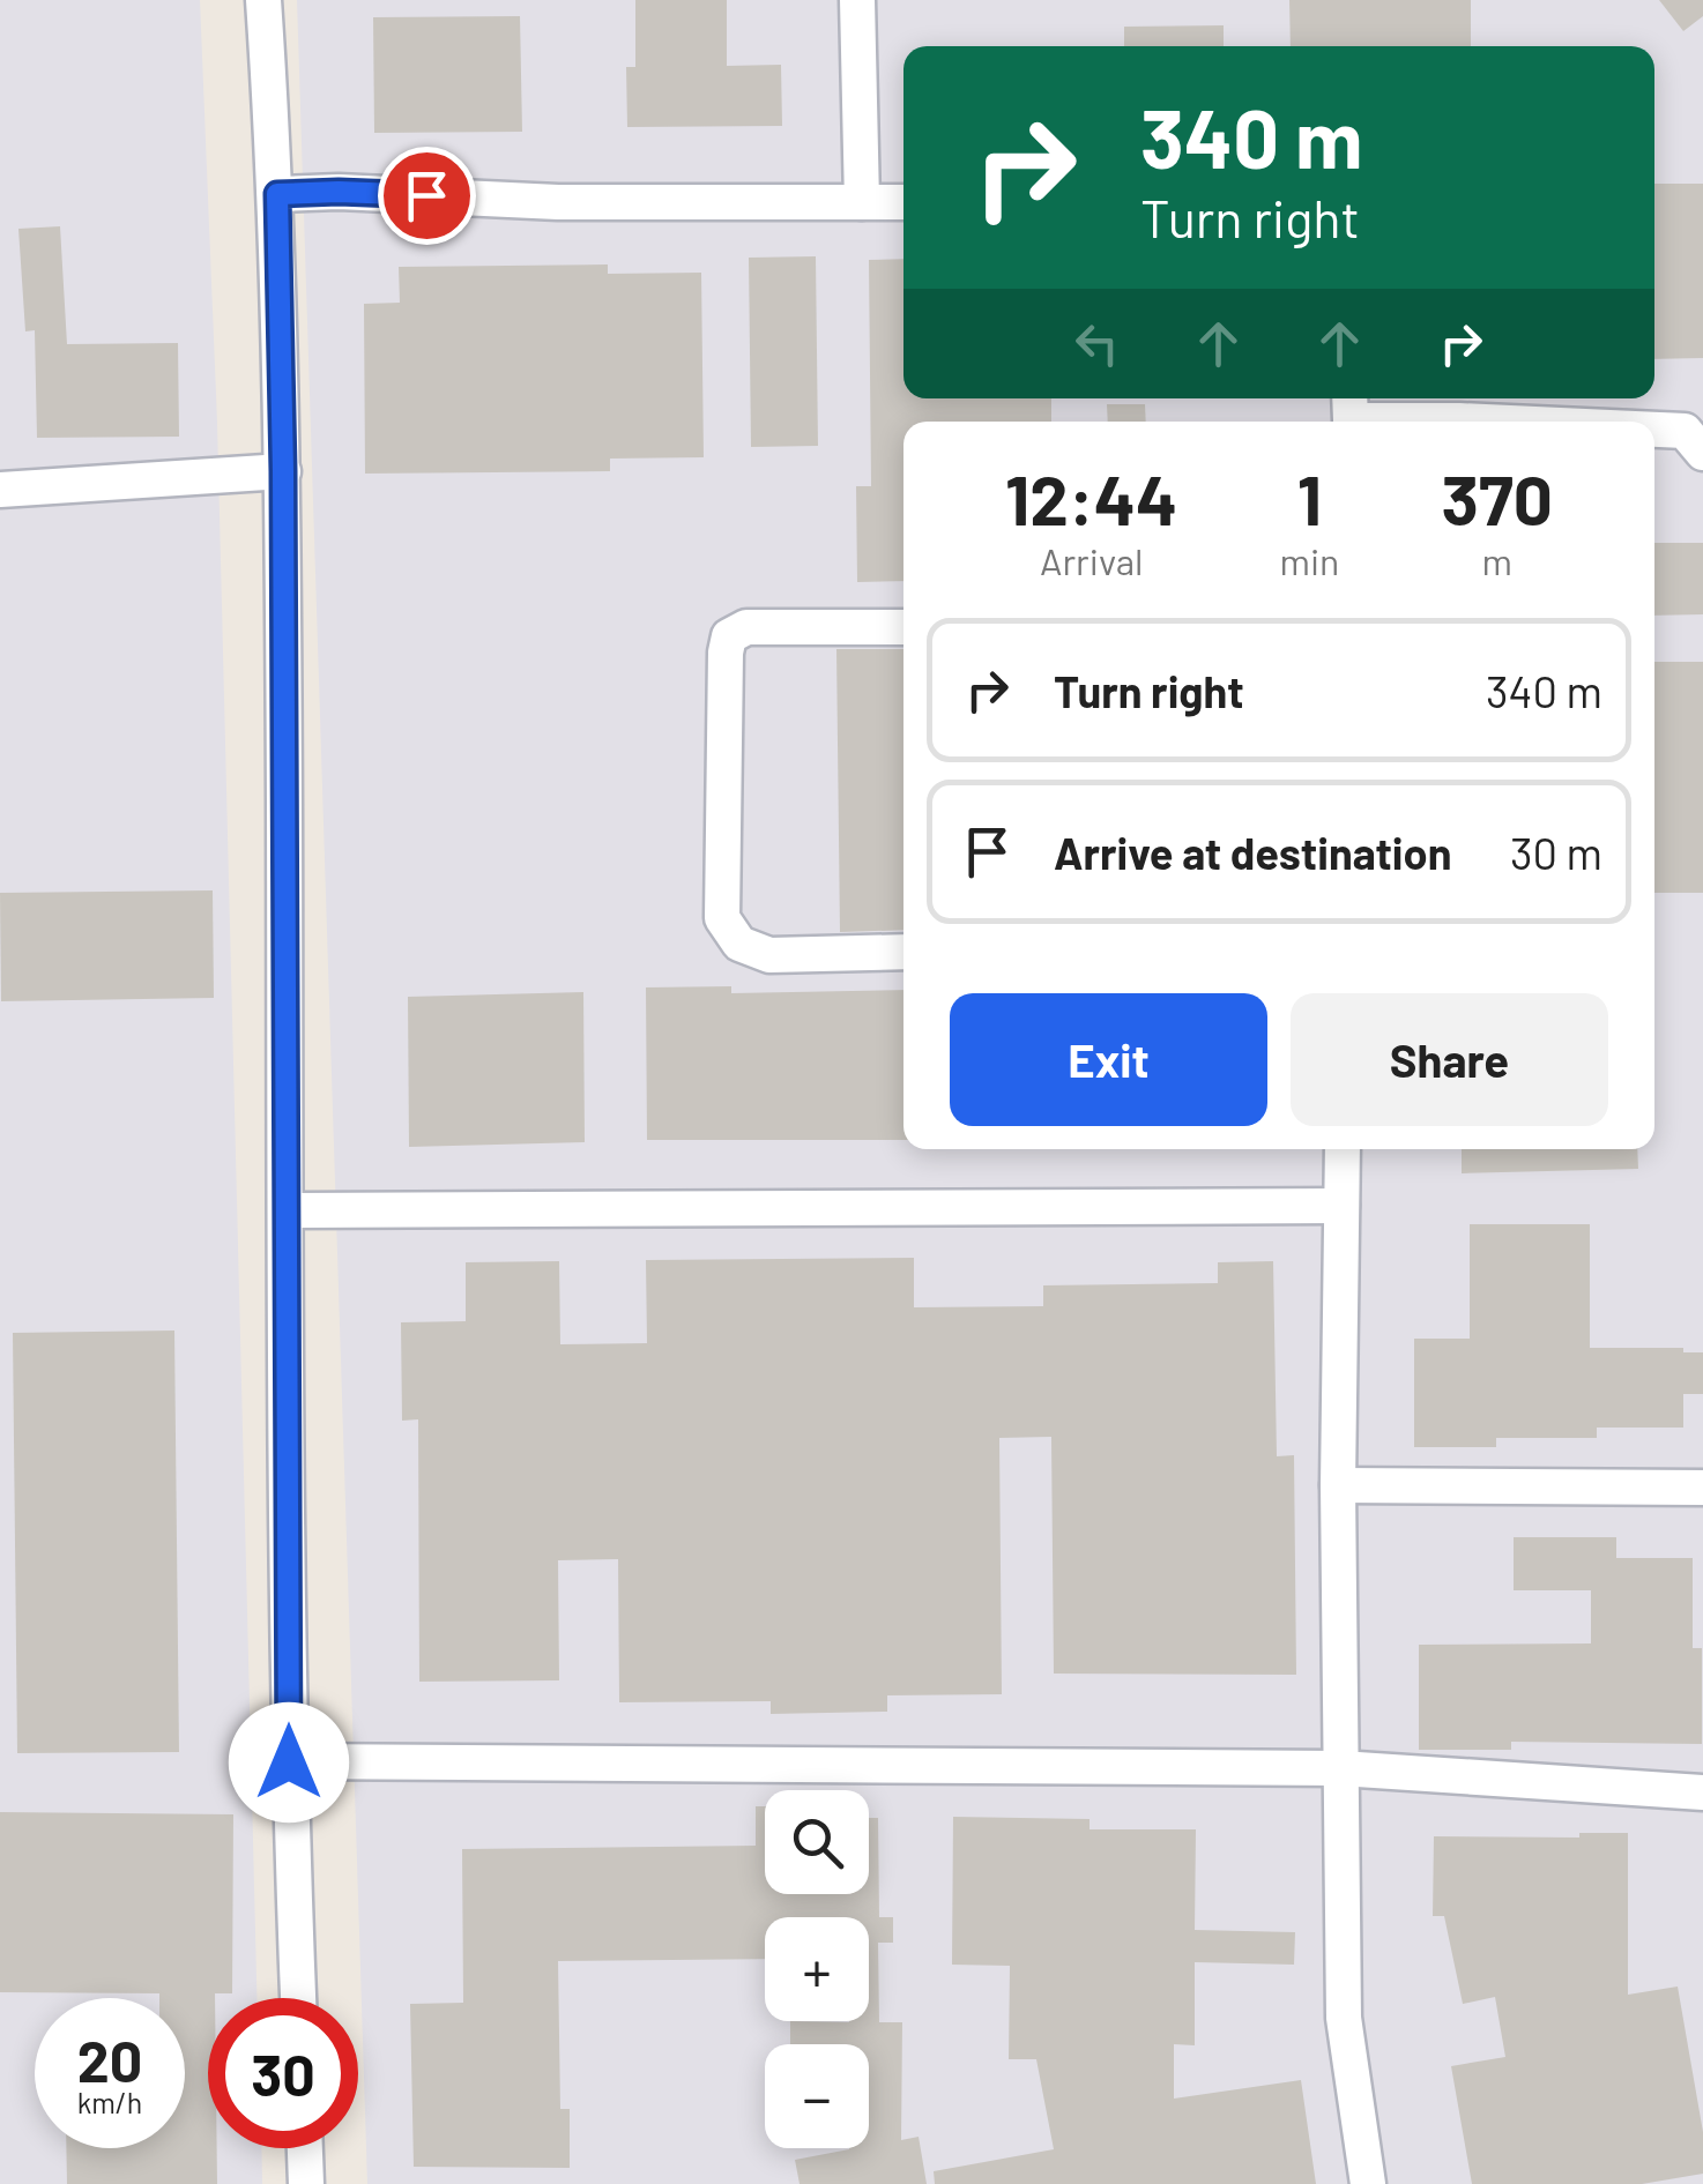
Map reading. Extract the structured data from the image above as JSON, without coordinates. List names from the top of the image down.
{
  "page": {
    "turn": ["340 m", "Turn right"],
    "eta": [
      "12:44",
      "Arrival",
      "1",
      "min",
      "370",
      "m"
    ],
    "list": [
      {
        "name": "Turn right",
        "value": "340 m"
      },
      {
        "name": "Arrive at destination",
        "value": "30 m"
      }
    ],
    "buttons": ["Exit", "Share"],
    "map_buttons": ["+", "−"],
    "speed": "20 km/h",
    "limit": "30"
  }
}
